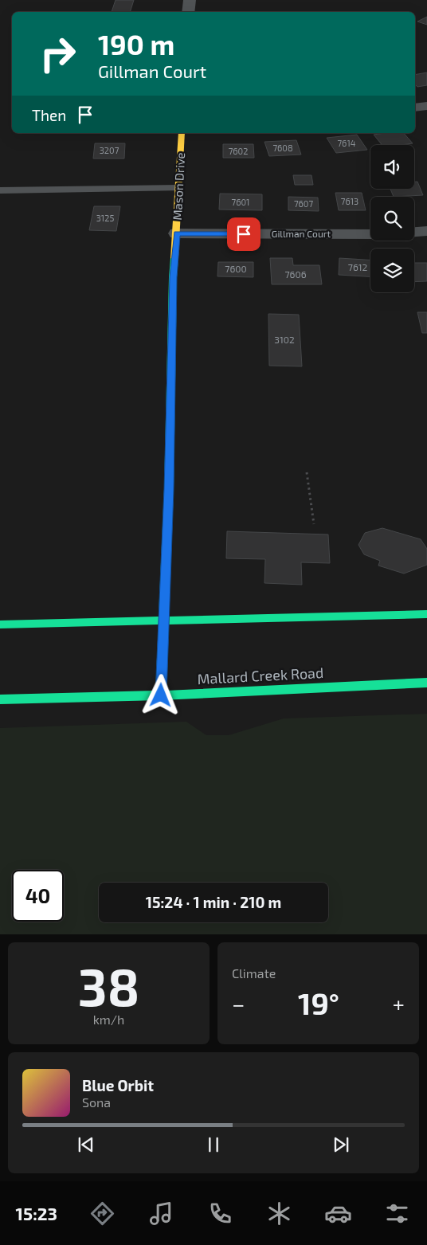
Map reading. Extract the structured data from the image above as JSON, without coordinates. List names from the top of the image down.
{
  "streets": {
    "street": ["Mason Drive", "Gillman Court", "Mallard Creek Road"]
  },
  "crossings": [
    ["Mason Drive", "Gillman Court"],
    ["Mason Drive", "Mallard Creek Road"]
  ],
  "house_numbers": [
    "7614",
    "7608",
    "3207",
    "7602",
    "7613",
    "7601",
    "7607",
    "3125",
    "7612",
    "7600",
    "7606",
    "3102"
  ],
  "page": {
    "turn": ["190 m", "Gillman Court"],
    "then": "Then",
    "limit": "40",
    "trip": "15:24 · 1 min · 210 m",
    "tile": [
      ["38", "km/h"],
      "Climate"
    ],
    "heat": ["−", "19°", "+"],
    "song": ["Blue Orbit", "Sona"],
    "tabs": "15:23"
  }
}
